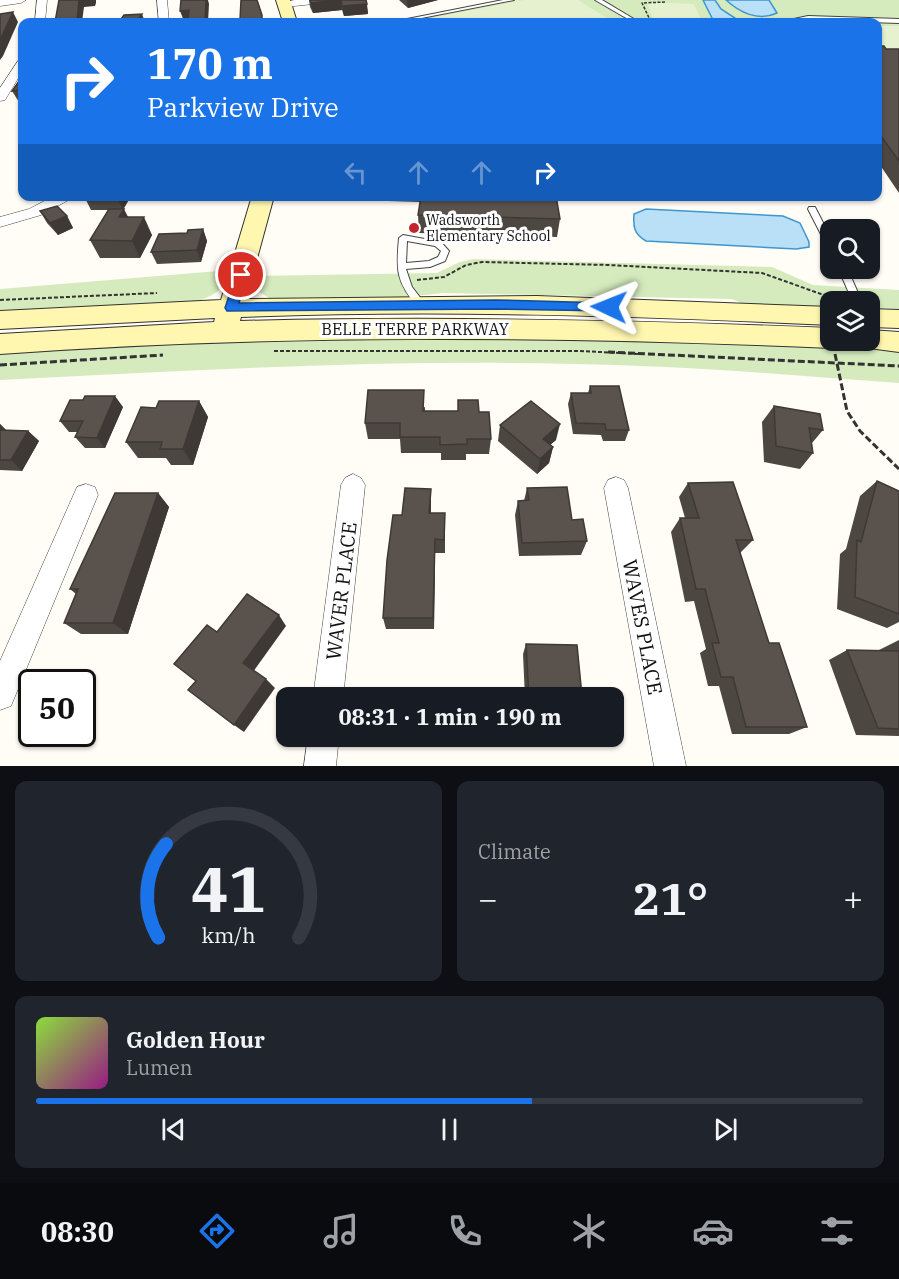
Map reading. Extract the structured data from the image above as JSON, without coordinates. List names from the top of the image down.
{
  "streets": {
    "main road": ["BELLE TERRE PARKWAY"],
    "street": ["WAVER PLACE", "WAVES PLACE"]
  },
  "places": ["Wadsworth Elementary School"],
  "page": {
    "turn": ["170 m", "Parkview Drive"],
    "limit": "50",
    "trip": "08:31 · 1 min · 190 m",
    "tile": "Climate",
    "heat": ["−", "21°", "+"],
    "song": ["Golden Hour", "Lumen"],
    "tabs": "08:30",
    "gauge": ["41", "km/h"]
  }
}
